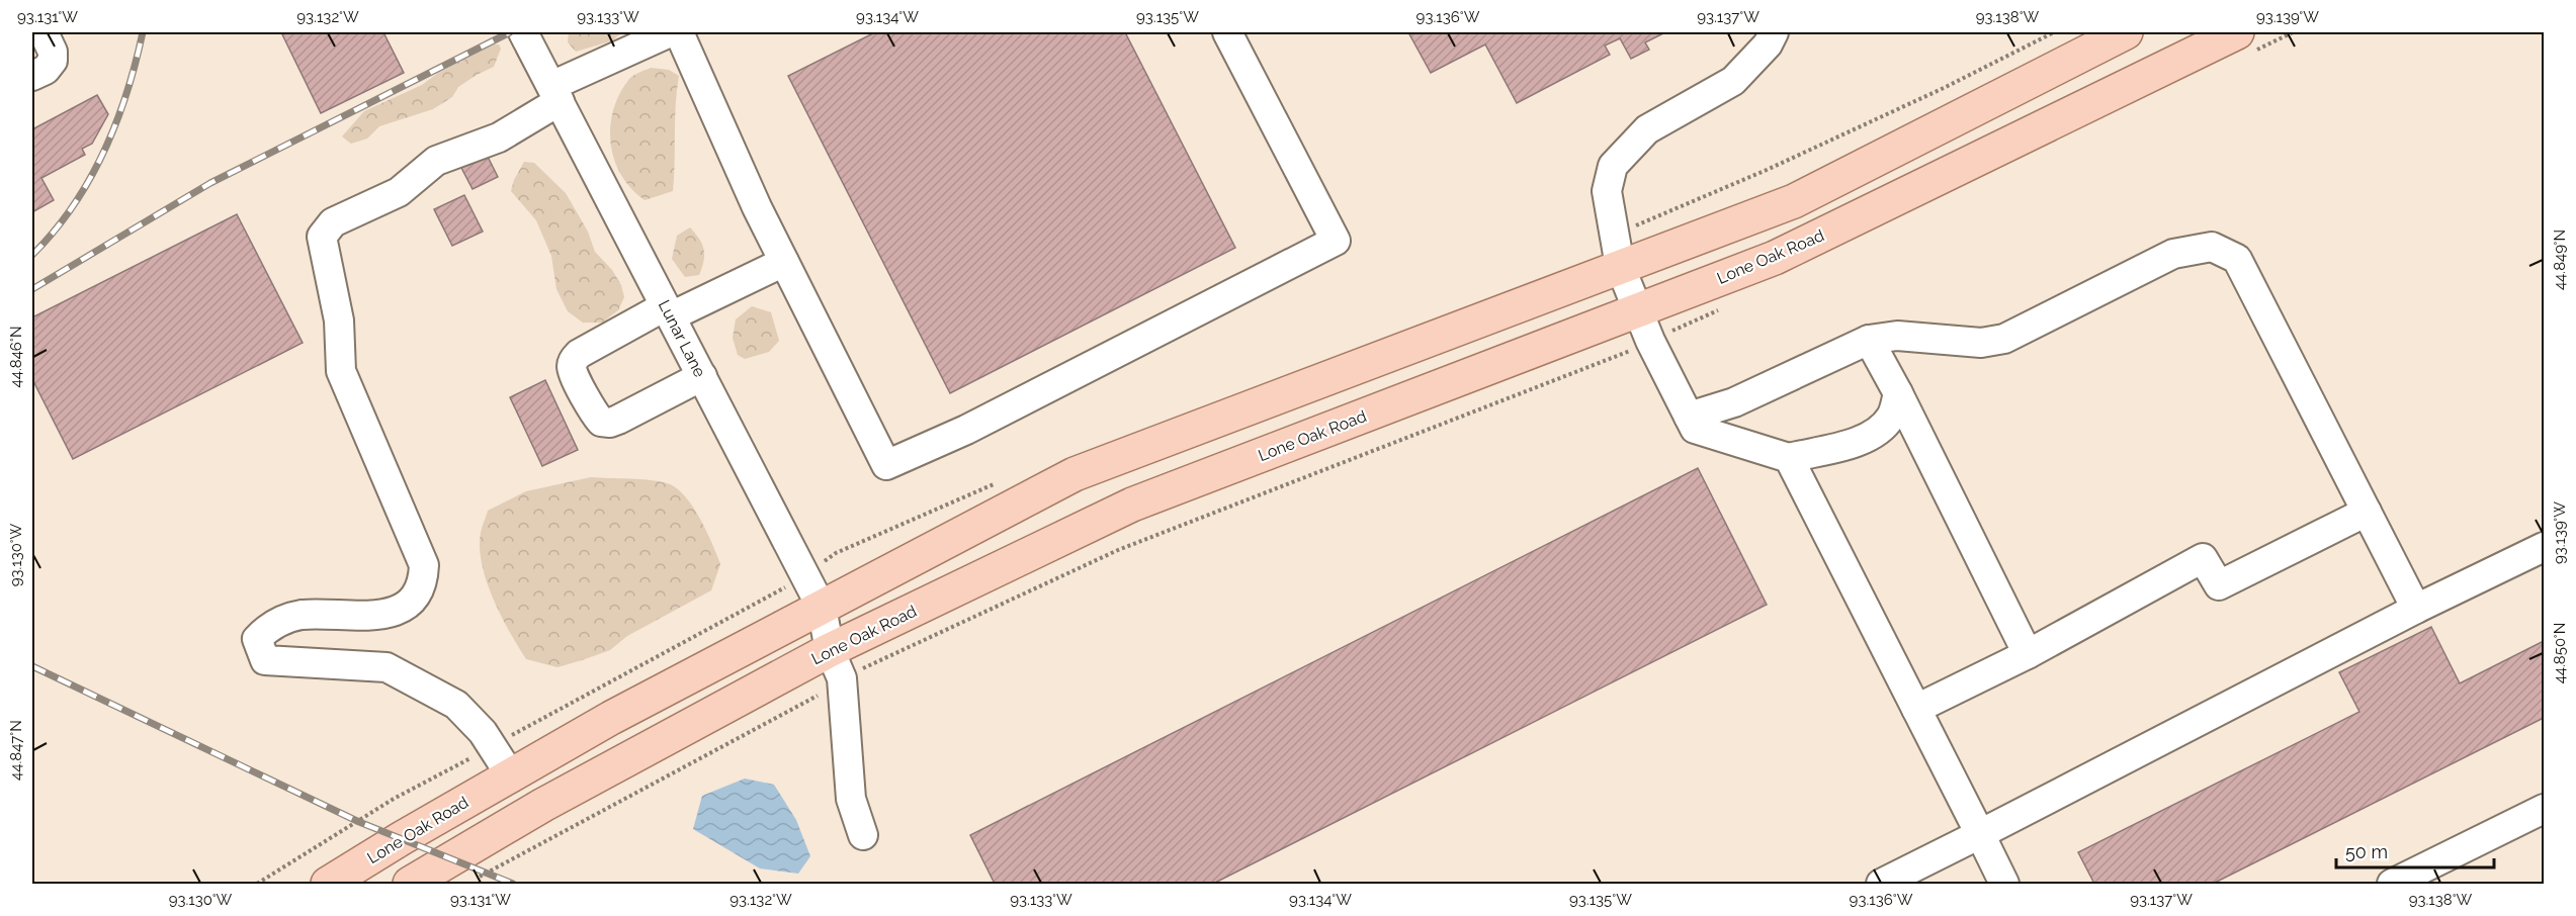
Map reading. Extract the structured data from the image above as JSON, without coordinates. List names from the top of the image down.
{
  "streets": {
    "main road": ["Lone Oak Road"],
    "street": ["Lunar Lane"]
  },
  "crossings": [
    ["Lone Oak Road", "Lunar Lane"]
  ],
  "scale_bar": "50 m",
  "coordinates": [
    "93.131°W",
    "93.132°W",
    "93.133°W",
    "93.134°W",
    "93.135°W",
    "93.136°W",
    "93.137°W",
    "93.138°W",
    "93.139°W",
    "44.849°N",
    "44.846°N",
    "93.130°W",
    "44.850°N",
    "44.847°N"
  ]
}
